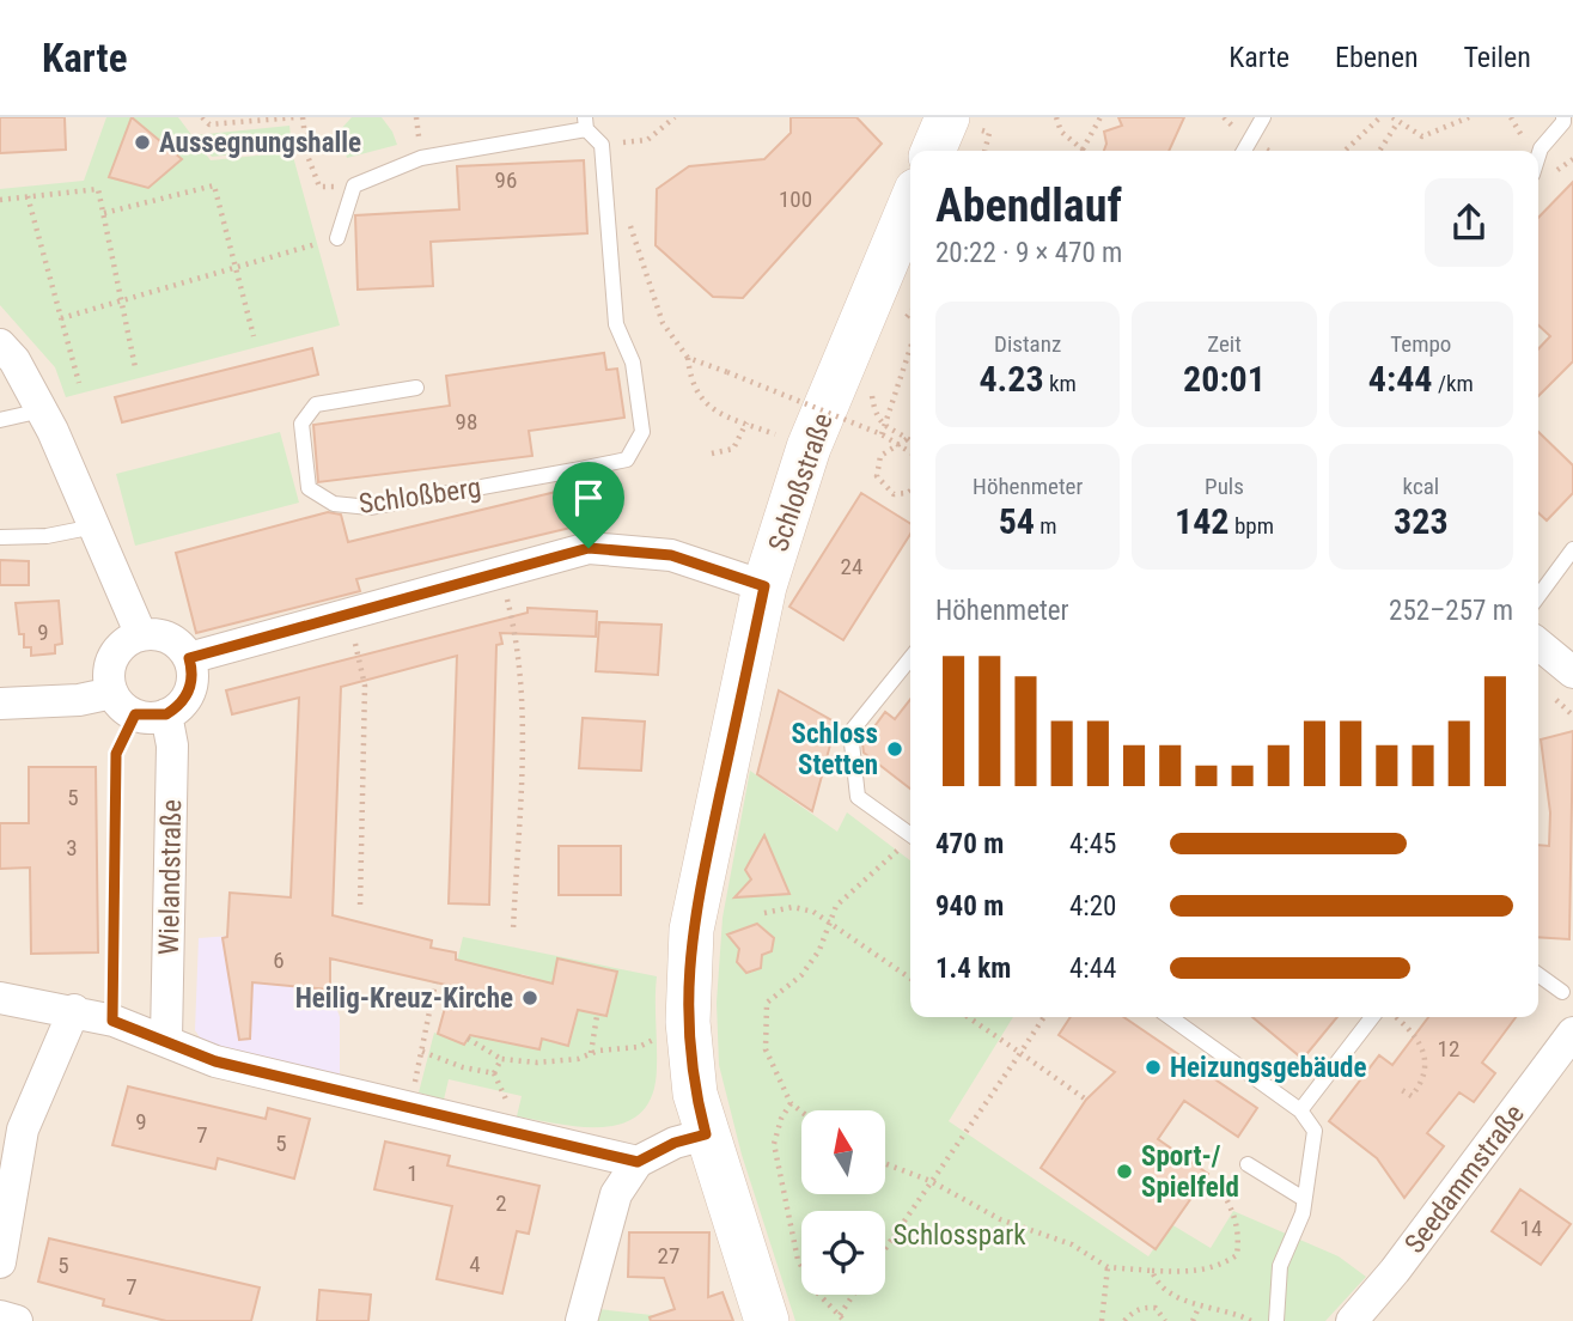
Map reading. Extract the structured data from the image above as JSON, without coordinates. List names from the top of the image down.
{
  "streets": {
    "main road": ["Schloßstraße"],
    "street": ["Wielandstraße", "Seedammstraße"],
    "lane": ["Schloßberg"]
  },
  "parks": ["Schlosspark"],
  "places": [
    "Aussegnungshalle",
    "Schloss Stetten",
    "Heilig-Kreuz-Kirche",
    "Heizungsgebäude",
    "Sport-/ Spielfeld"
  ],
  "house_numbers": [
    "96",
    "100",
    "98",
    "24",
    "9",
    "5",
    "3",
    "6",
    "12",
    "9",
    "7",
    "5",
    "1",
    "2",
    "14",
    "27",
    "4",
    "5",
    "7"
  ],
  "north": "top",
  "page": {
    "header": "Karte",
    "nav": ["Karte", "Ebenen", "Teilen"],
    "heading": ["Abendlauf", "20:22 · 9 × 470 m"],
    "stats": [
      ["Distanz", "4.23 km"],
      ["Zeit", "20:01"],
      ["Tempo", "4:44 /km"],
      ["Höhenmeter", "54 m"],
      ["Puls", "142 bpm"],
      ["kcal", "323"]
    ],
    "chart": ["Höhenmeter", "252–257 m"],
    "list": [
      {
        "name": "470 m",
        "note": "4:45"
      },
      {
        "name": "940 m",
        "note": "4:20"
      },
      {
        "name": "1.4 km",
        "note": "4:44"
      }
    ]
  }
}
